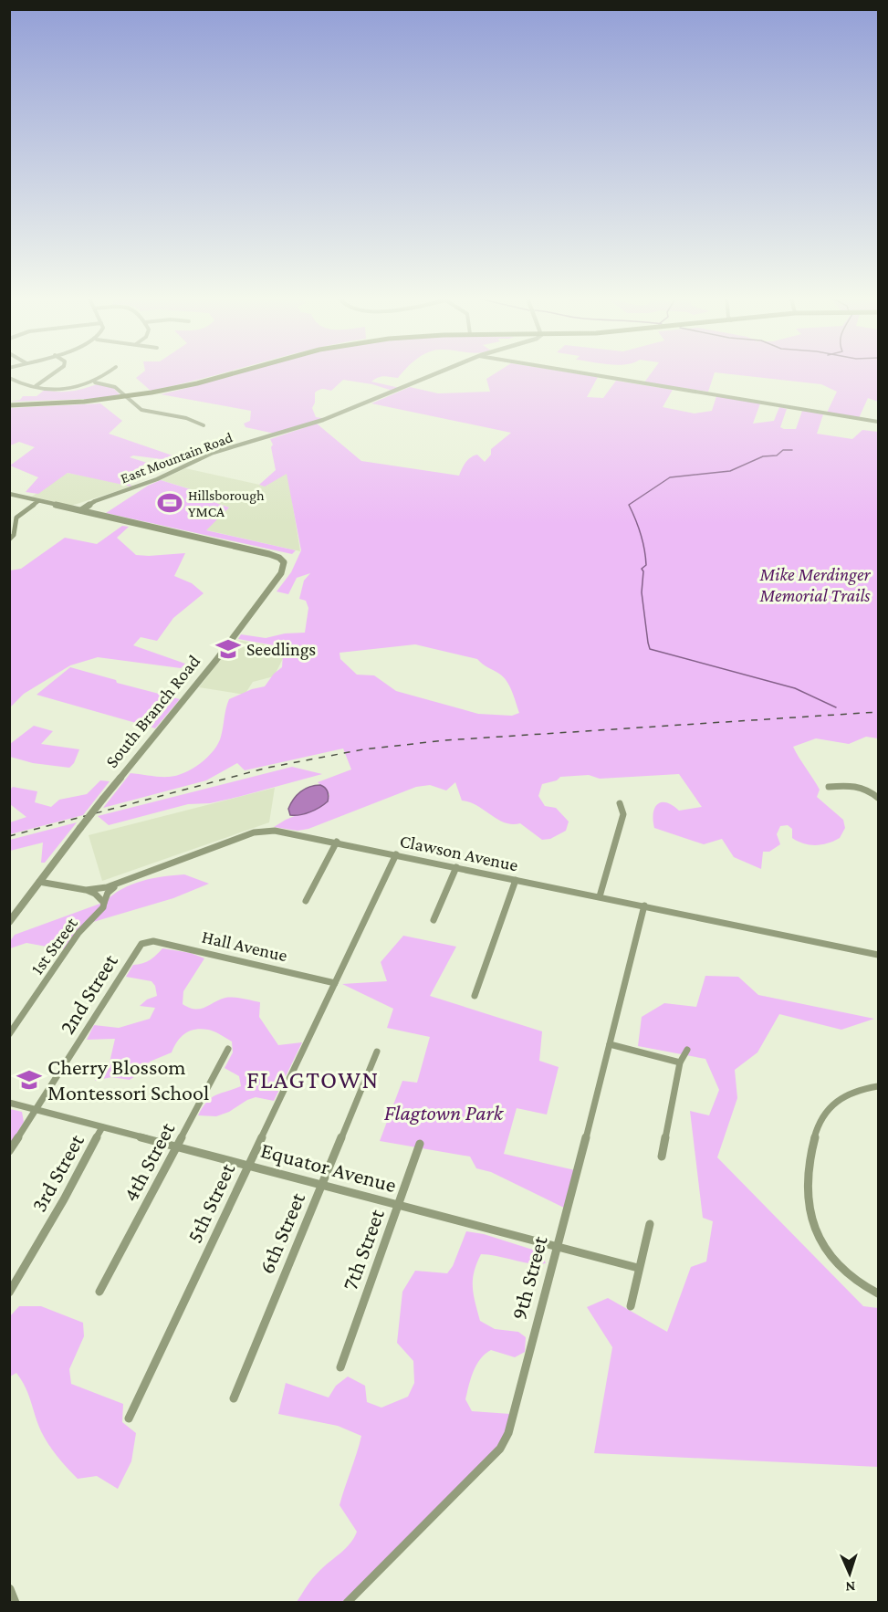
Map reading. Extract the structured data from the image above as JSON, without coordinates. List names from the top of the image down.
{
  "streets": {
    "street": [
      "East Mountain Road",
      "South Branch Road",
      "Clawson Avenue",
      "1st Street",
      "Hall Avenue",
      "2nd Street",
      "4th Street",
      "Equator Avenue",
      "3rd Street",
      "5th Street",
      "6th Street",
      "7th Street",
      "9th Street"
    ]
  },
  "crossings": [
    ["East Mountain Road", "South Branch Road"],
    ["South Branch Road", "Clawson Avenue"],
    ["Clawson Avenue", "1st Street"],
    ["Clawson Avenue", "5th Street"],
    ["Clawson Avenue", "9th Street"],
    ["Hall Avenue", "2nd Street"],
    ["Hall Avenue", "5th Street"],
    ["2nd Street", "Equator Avenue"],
    ["4th Street", "Equator Avenue"],
    ["Equator Avenue", "3rd Street"],
    ["Equator Avenue", "5th Street"],
    ["Equator Avenue", "6th Street"],
    ["Equator Avenue", "7th Street"],
    ["Equator Avenue", "9th Street"]
  ],
  "districts": ["FLAGTOWN"],
  "parks": ["Mike Merdinger Memorial Trails", "Flagtown Park"],
  "places": {
    "sports": ["Hillsborough YMCA"],
    "school or university": ["Seedlings", "Cherry Blossom Montessori School"]
  },
  "north": "bottom"
}
